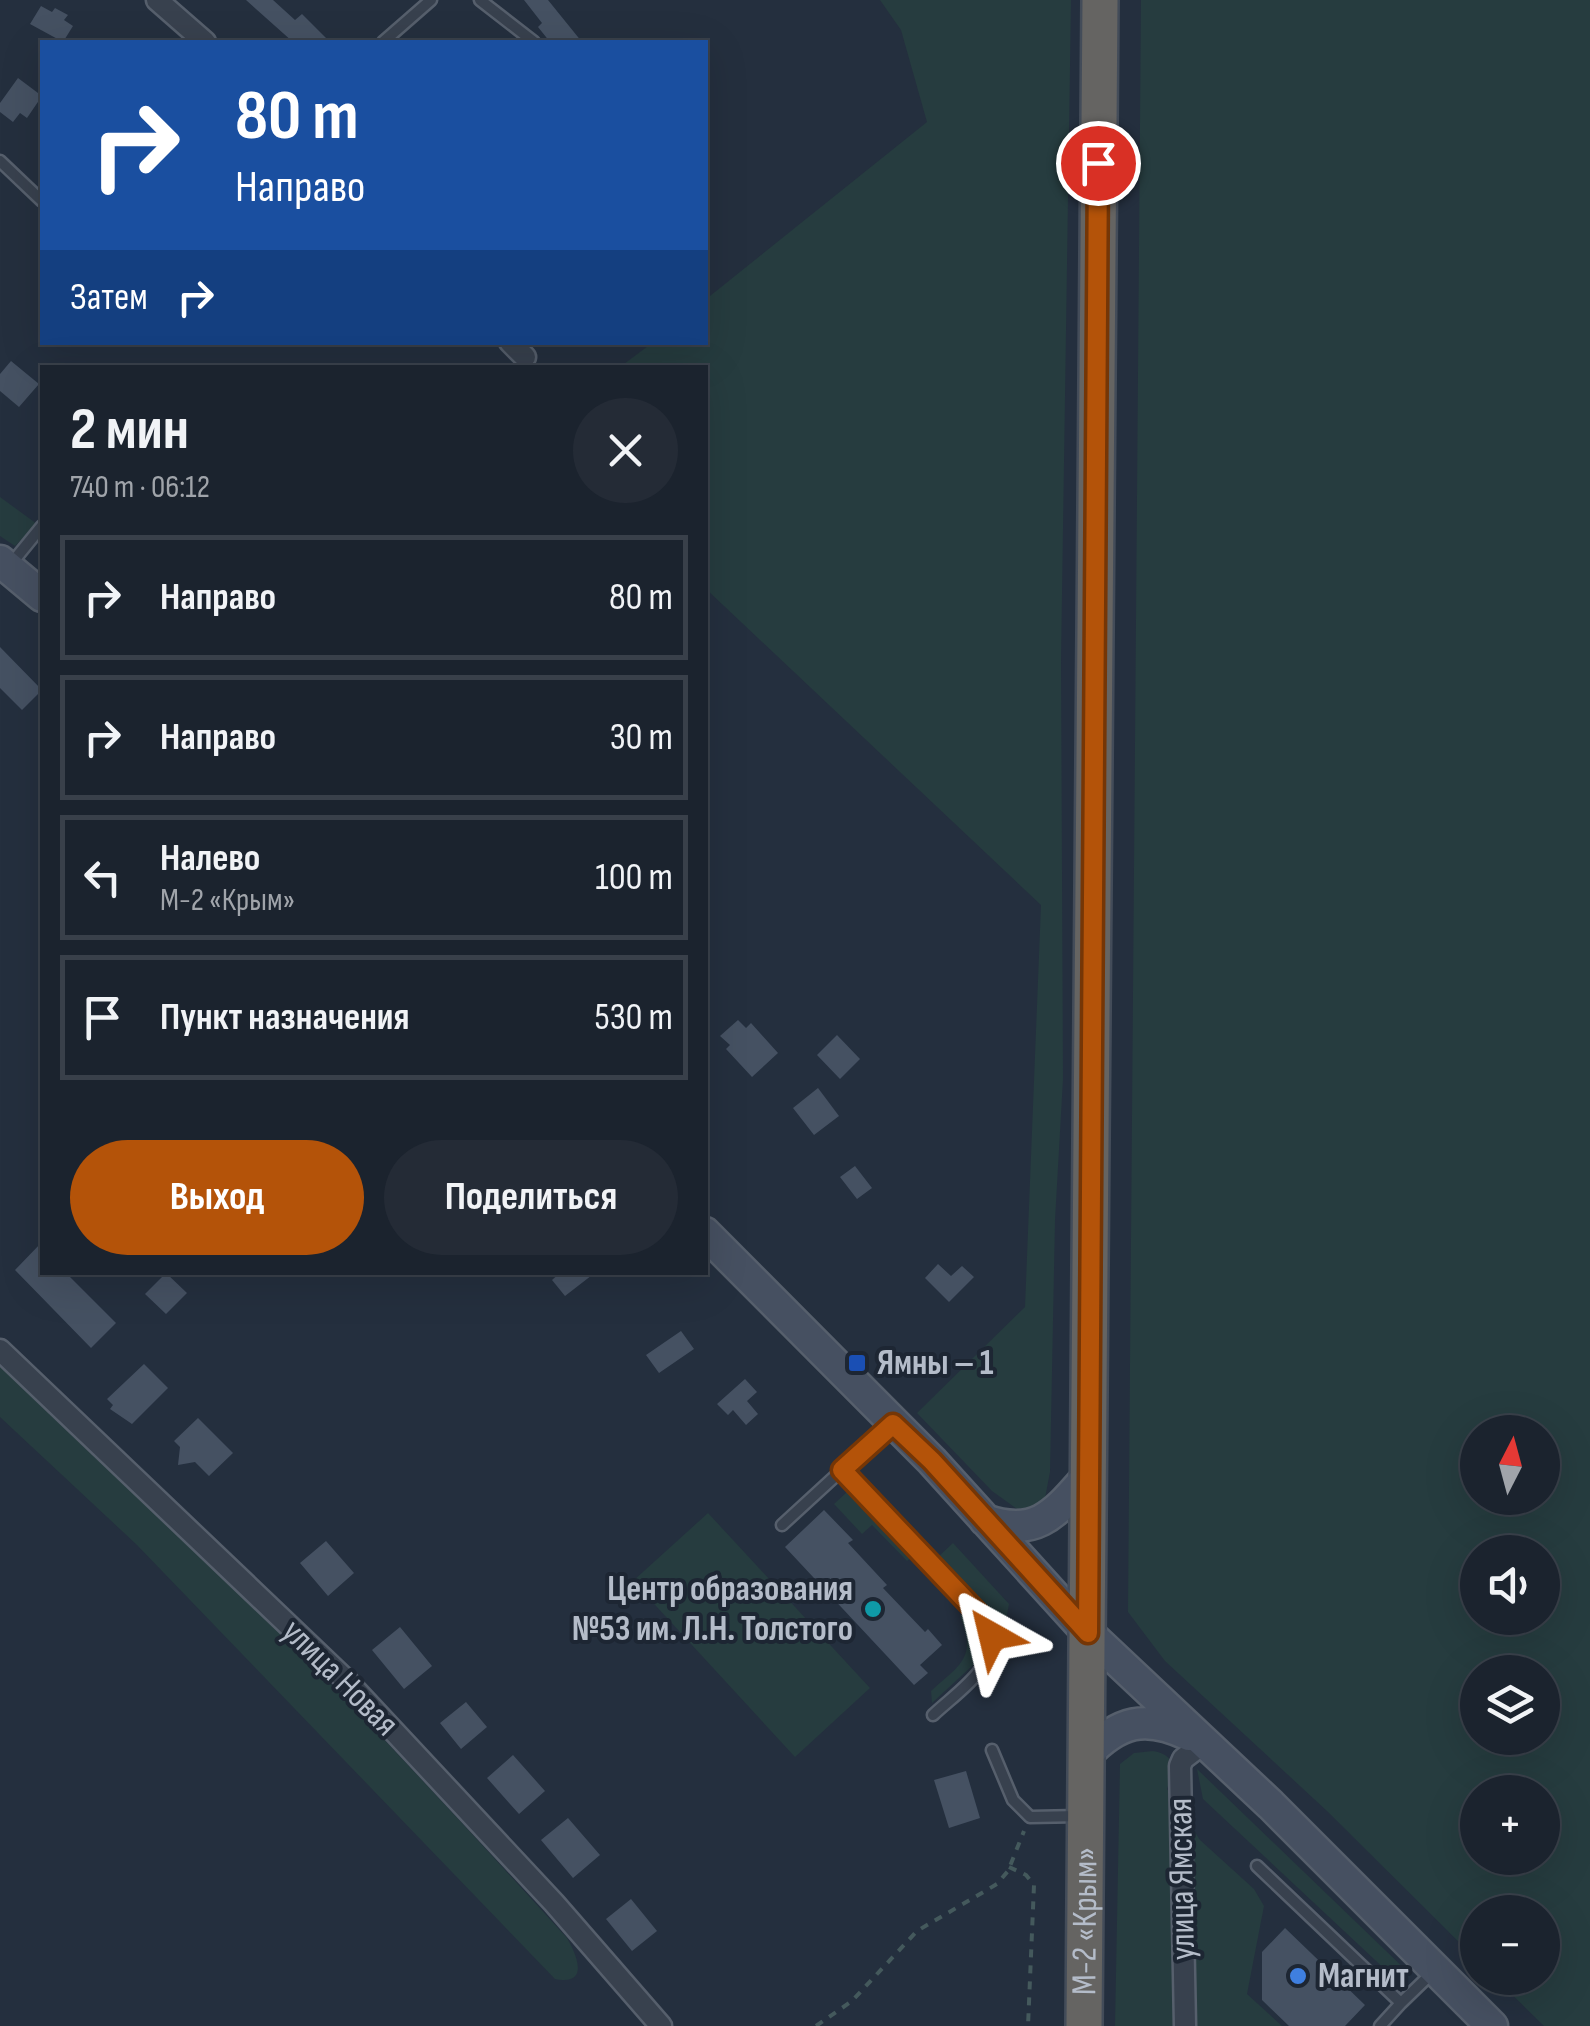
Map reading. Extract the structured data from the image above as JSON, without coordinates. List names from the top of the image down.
{
  "streets": {
    "highway": ["М-2 «Крым»"],
    "street": ["улица Новая", "улица Ямская"]
  },
  "places": {
    "transit": ["Ямны – 1"],
    "other": ["Центр образования №53 им. Л.Н. Толстого", "Магнит"]
  },
  "north": "top",
  "page": {
    "turn": ["80 m", "Направо"],
    "then": "Затем",
    "heading": ["2 мин", "740 m · 06:12"],
    "list": [
      {
        "name": "Направо",
        "value": "80 m"
      },
      {
        "name": "Направо",
        "value": "30 m"
      },
      {
        "name": "Налево",
        "note": "М-2 «Крым»",
        "value": "100 m"
      },
      {
        "name": "Пункт назначения",
        "value": "530 m"
      }
    ],
    "buttons": ["Выход", "Поделиться"],
    "map_buttons": ["+", "−"]
  }
}
